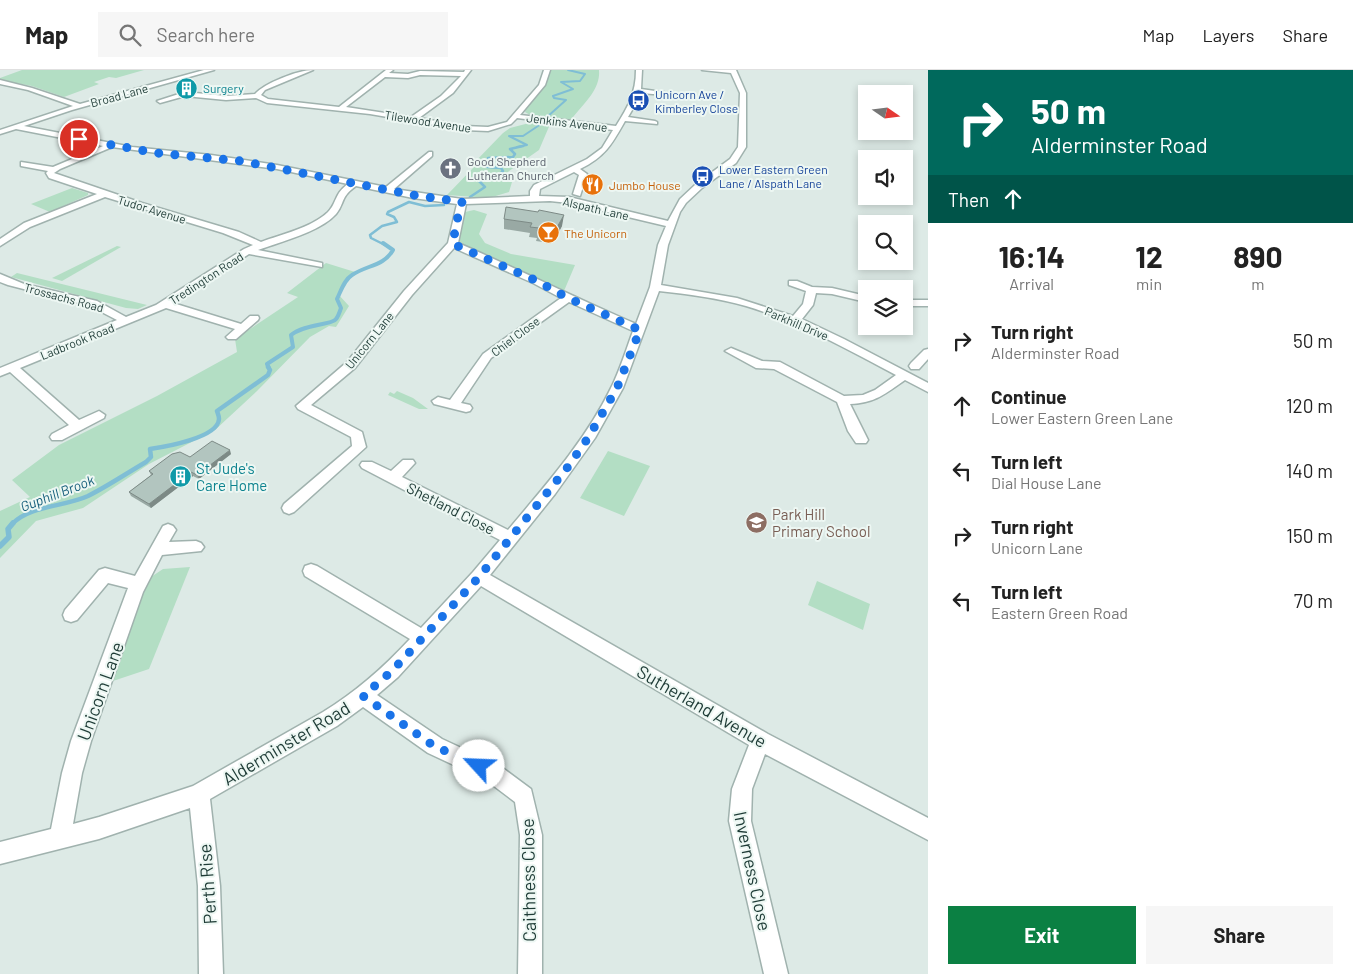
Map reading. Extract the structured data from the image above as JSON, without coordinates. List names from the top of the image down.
{
  "streets": {
    "street": [
      "Broad Lane",
      "Tilewood Avenue",
      "Jenkins Avenue",
      "Alspath Lane",
      "Tudor Avenue",
      "Tredington Road",
      "Trossachs Road",
      "Parkhill Drive",
      "Chiel Close",
      "Unicorn Lane",
      "Ladbrook Road",
      "Shetland Close",
      "Sutherland Avenue",
      "Alderminster Road",
      "Inverness Close",
      "Caithness Close",
      "Perth Rise"
    ]
  },
  "crossings": [
    ["Broad Lane", "Alspath Lane"],
    ["Tilewood Avenue", "Jenkins Avenue"],
    ["Alspath Lane", "Tredington Road"],
    ["Alspath Lane", "Alderminster Road"],
    ["Tudor Avenue", "Tredington Road"],
    ["Tredington Road", "Ladbrook Road"],
    ["Trossachs Road", "Ladbrook Road"],
    ["Parkhill Drive", "Alderminster Road"],
    ["Unicorn Lane", "Alderminster Road"],
    ["Shetland Close", "Alderminster Road"],
    ["Sutherland Avenue", "Alderminster Road"],
    ["Sutherland Avenue", "Inverness Close"],
    ["Alderminster Road", "Caithness Close"],
    ["Alderminster Road", "Perth Rise"]
  ],
  "water": ["Guphill Brook"],
  "places": {
    "building": ["Surgery", "St Jude's Care Home"],
    "bus stop": ["Unicorn Ave / Kimberley Close", "Lower Eastern Green Lane / Alspath Lane"],
    "church": ["Good Shepherd Lutheran Church"],
    "restaurant": ["Jumbo House"],
    "bar": ["The Unicorn"],
    "school or university": ["Park Hill Primary School"]
  },
  "north": "right",
  "page": {
    "header": "Map",
    "search": "Search here",
    "nav": ["Map", "Layers", "Share"],
    "turn": ["50 m", "Alderminster Road"],
    "then": "Then",
    "eta": [
      "16:14",
      "Arrival",
      "12",
      "min",
      "890",
      "m"
    ],
    "list": [
      {
        "name": "Turn right",
        "note": "Alderminster Road",
        "value": "50 m"
      },
      {
        "name": "Continue",
        "note": "Lower Eastern Green Lane",
        "value": "120 m"
      },
      {
        "name": "Turn left",
        "note": "Dial House Lane",
        "value": "140 m"
      },
      {
        "name": "Turn right",
        "note": "Unicorn Lane",
        "value": "150 m"
      },
      {
        "name": "Turn left",
        "note": "Eastern Green Road",
        "value": "70 m"
      }
    ],
    "buttons": ["Exit", "Share"]
  }
}
